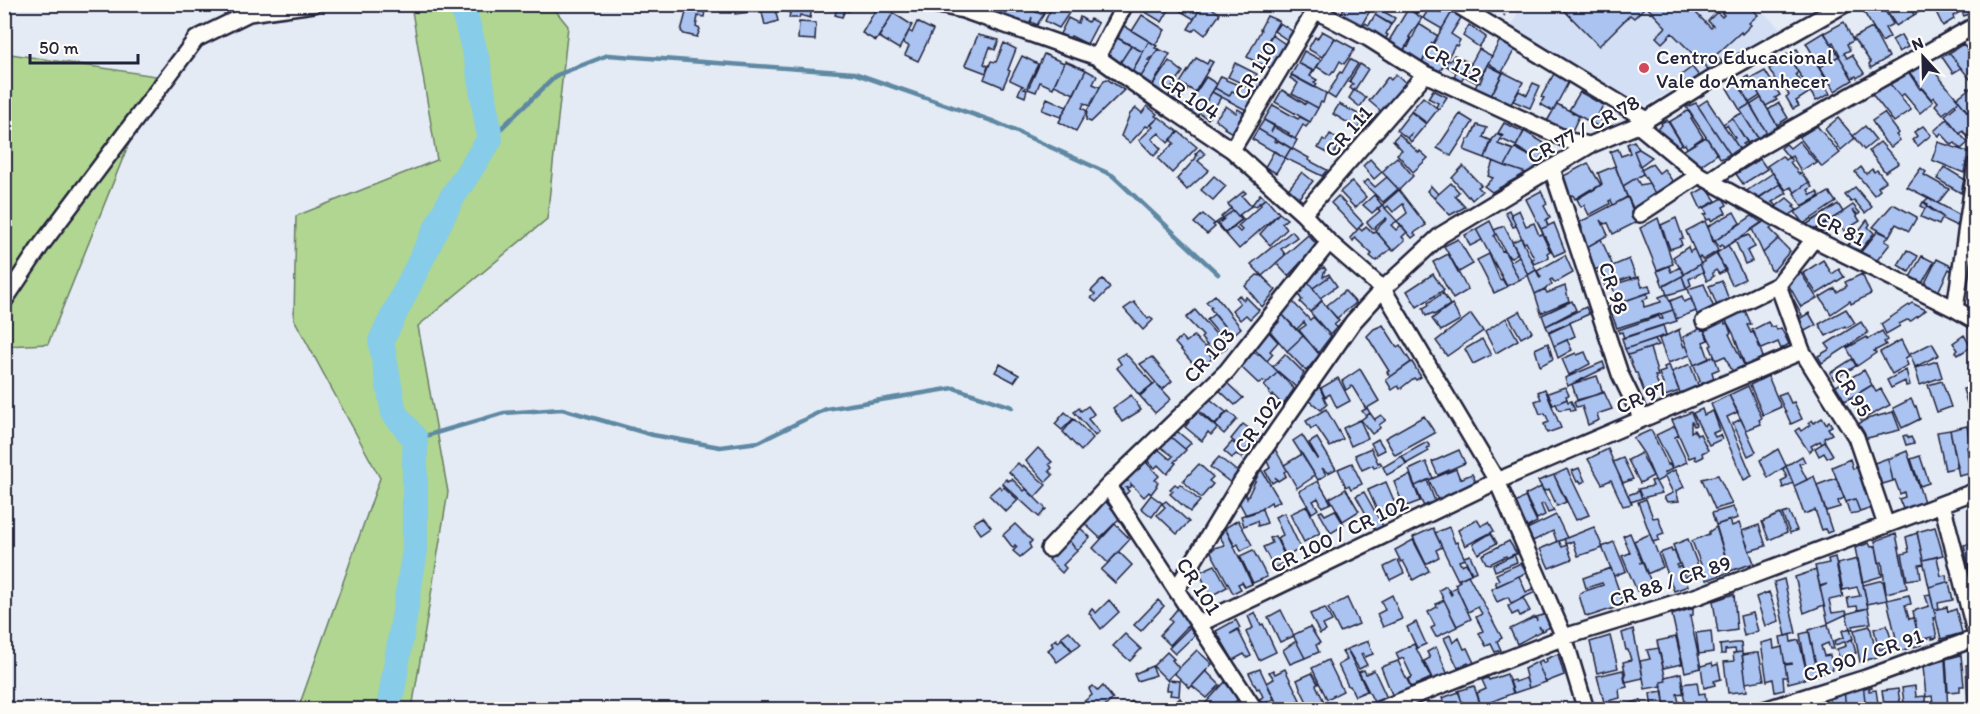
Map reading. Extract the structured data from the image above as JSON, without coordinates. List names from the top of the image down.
{
  "streets": {
    "street": [
      "CR 112",
      "CR 110",
      "CR 104",
      "CR 77 / CR 78",
      "CR 111",
      "CR 81",
      "CR 98",
      "CR 103",
      "CR 95",
      "CR 97",
      "CR 102",
      "CR 100 / CR 102",
      "CR 88 / CR 89",
      "CR 101",
      "CR 90 / CR 91"
    ]
  },
  "crossings": [
    ["CR 112", "CR 110"],
    ["CR 112", "CR 77 / CR 78"],
    ["CR 112", "CR 111"],
    ["CR 110", "CR 104"],
    ["CR 104", "CR 77 / CR 78"],
    ["CR 104", "CR 111"],
    ["CR 104", "CR 103"],
    ["CR 104", "CR 97"],
    ["CR 104", "CR 102"],
    ["CR 104", "CR 100 / CR 102"],
    ["CR 104", "CR 88 / CR 89"],
    ["CR 77 / CR 78", "CR 81"],
    ["CR 77 / CR 78", "CR 98"],
    ["CR 77 / CR 78", "CR 102"],
    ["CR 98", "CR 97"],
    ["CR 103", "CR 101"],
    ["CR 95", "CR 97"],
    ["CR 95", "CR 88 / CR 89"],
    ["CR 97", "CR 100 / CR 102"],
    ["CR 102", "CR 101"],
    ["CR 100 / CR 102", "CR 101"]
  ],
  "places": ["Centro Educacional Vale do Amanhecer"],
  "scale_bar": "50 m",
  "north": "top"
}
